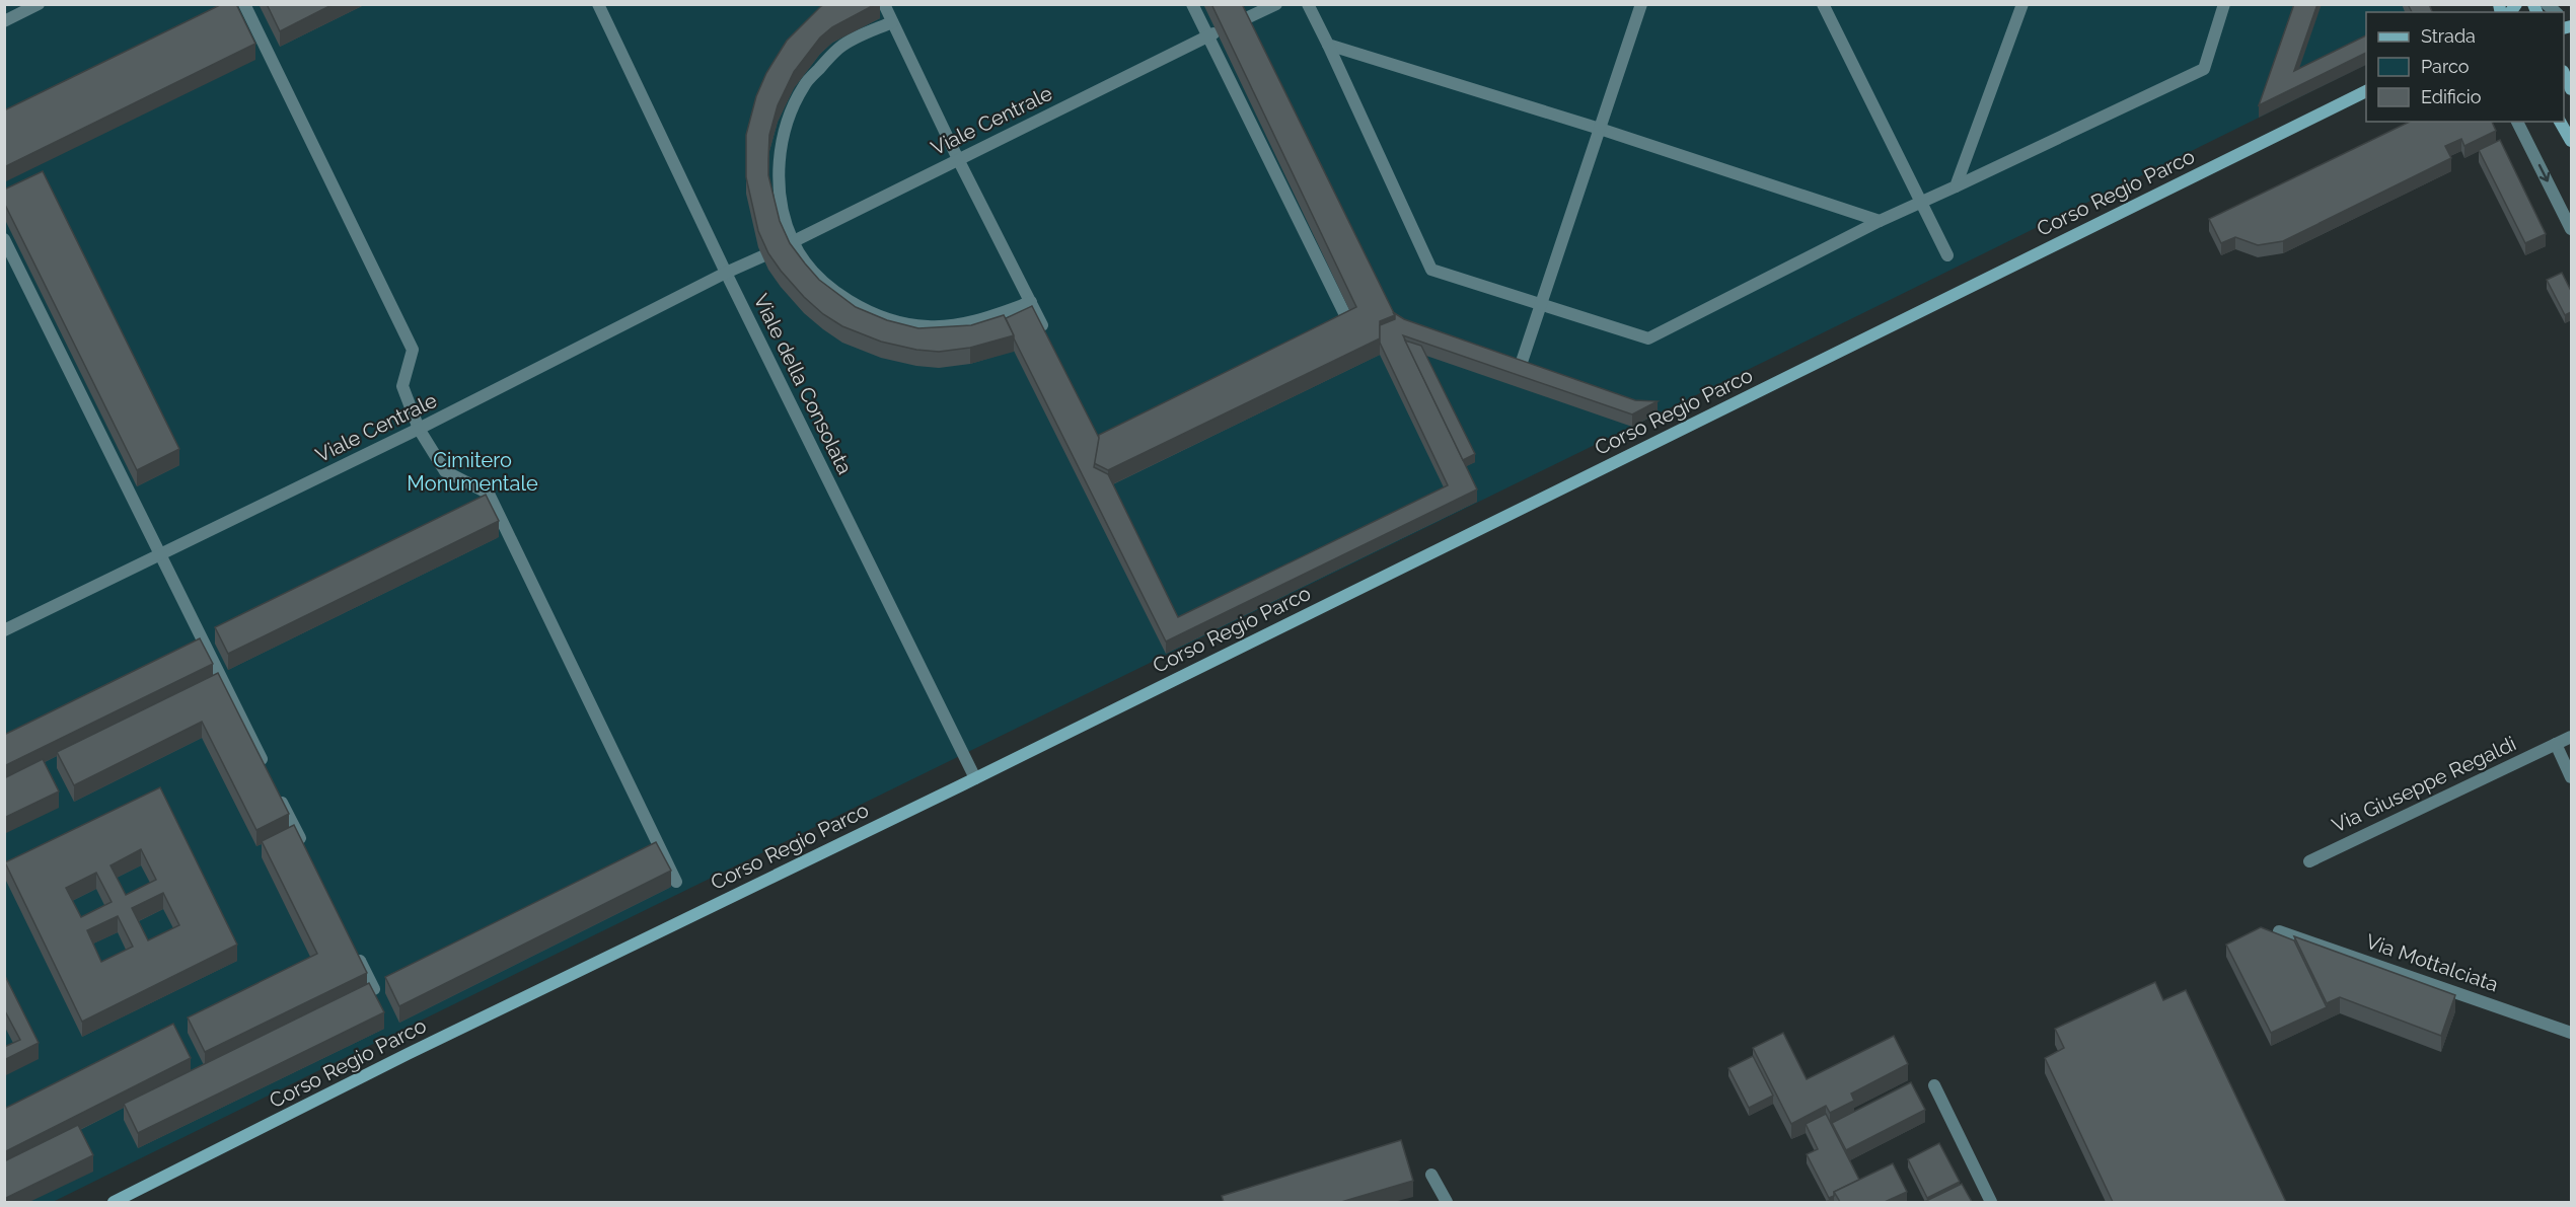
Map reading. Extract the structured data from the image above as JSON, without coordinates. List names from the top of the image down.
{
  "streets": {
    "street": [
      "Viale Centrale",
      "Corso Regio Parco",
      "Viale della Consolata",
      "Via Giuseppe Regaldi",
      "Via Mottalciata"
    ]
  },
  "crossings": [
    ["Viale Centrale", "Viale della Consolata"],
    ["Corso Regio Parco", "Viale della Consolata"]
  ],
  "parks": ["Cimitero Monumentale"],
  "legend": ["Strada", "Parco", "Edificio"]
}
